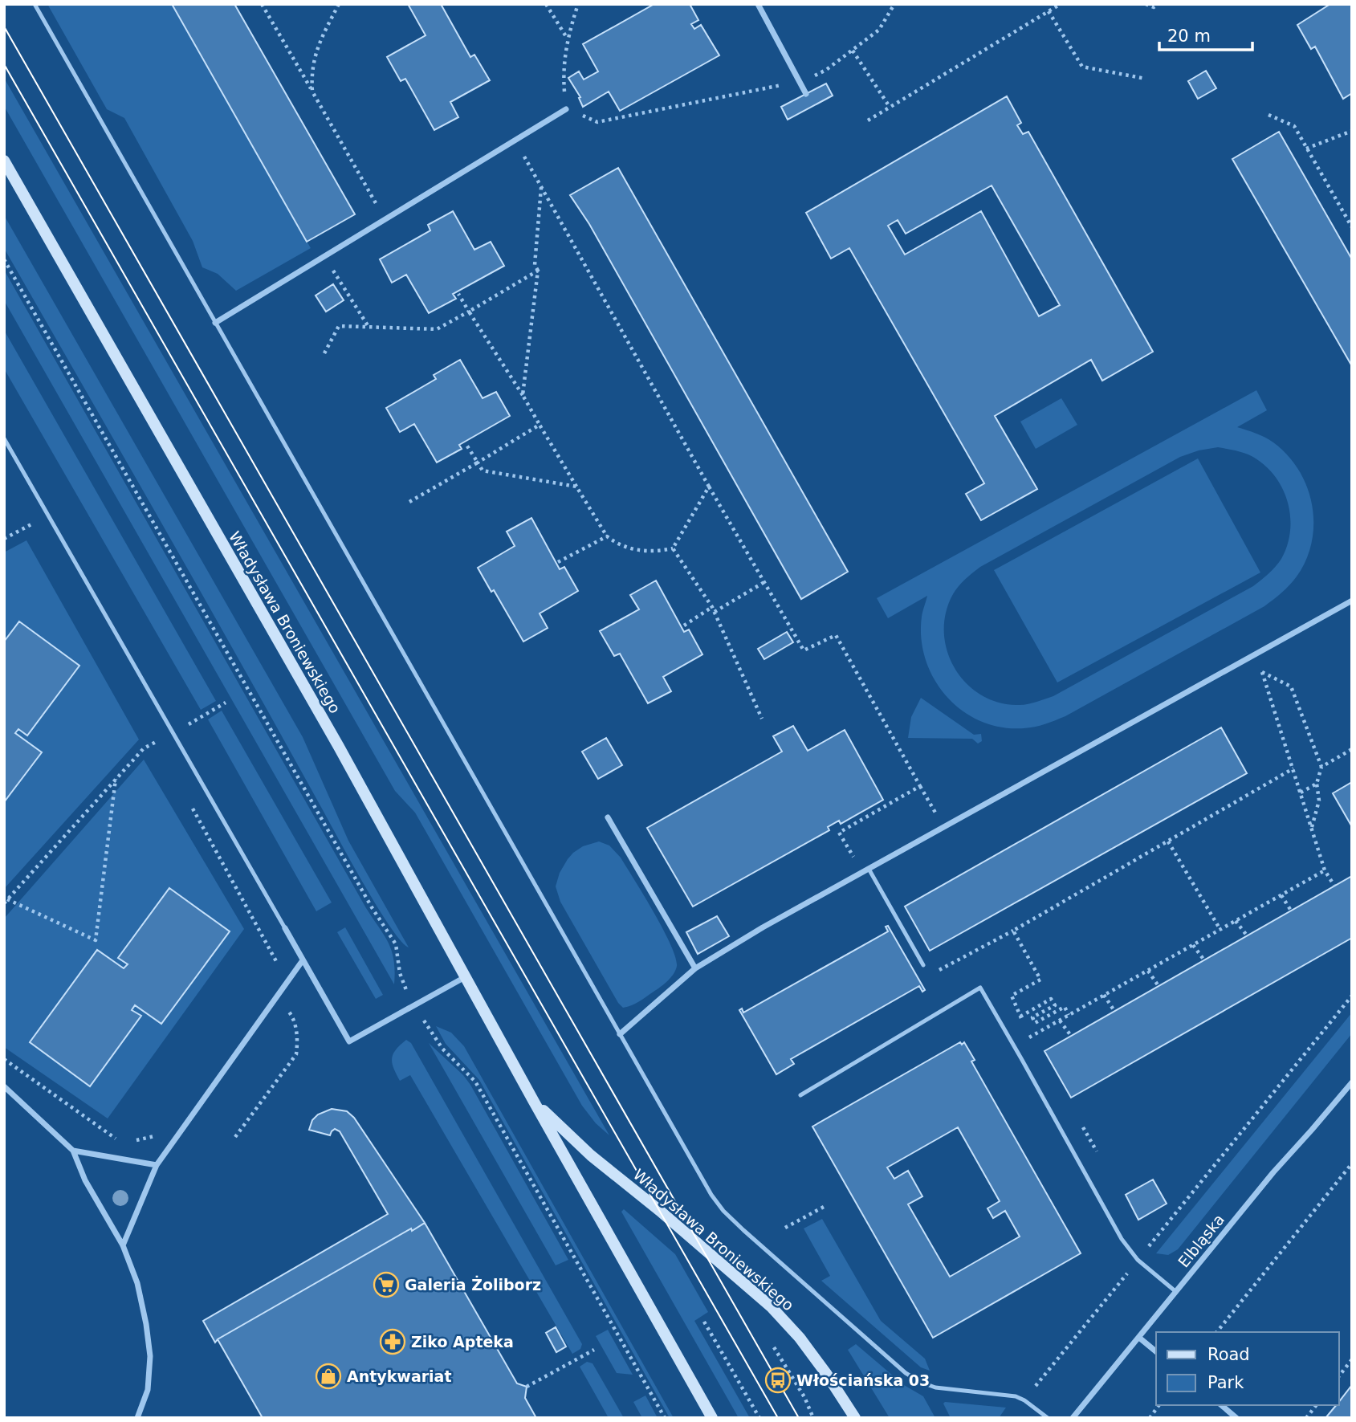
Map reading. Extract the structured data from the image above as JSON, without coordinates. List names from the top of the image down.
{
  "streets": {
    "main road": ["Władysława Broniewskiego"],
    "street": ["Elbląska"]
  },
  "places": {
    "supermarket": ["Galeria Żoliborz"],
    "pharmacy": ["Ziko Apteka"],
    "shop": ["Antykwariat"],
    "bus stop": ["Włościańska 03"]
  },
  "legend": ["Road", "Park"],
  "scale_bar": "20 m"
}
